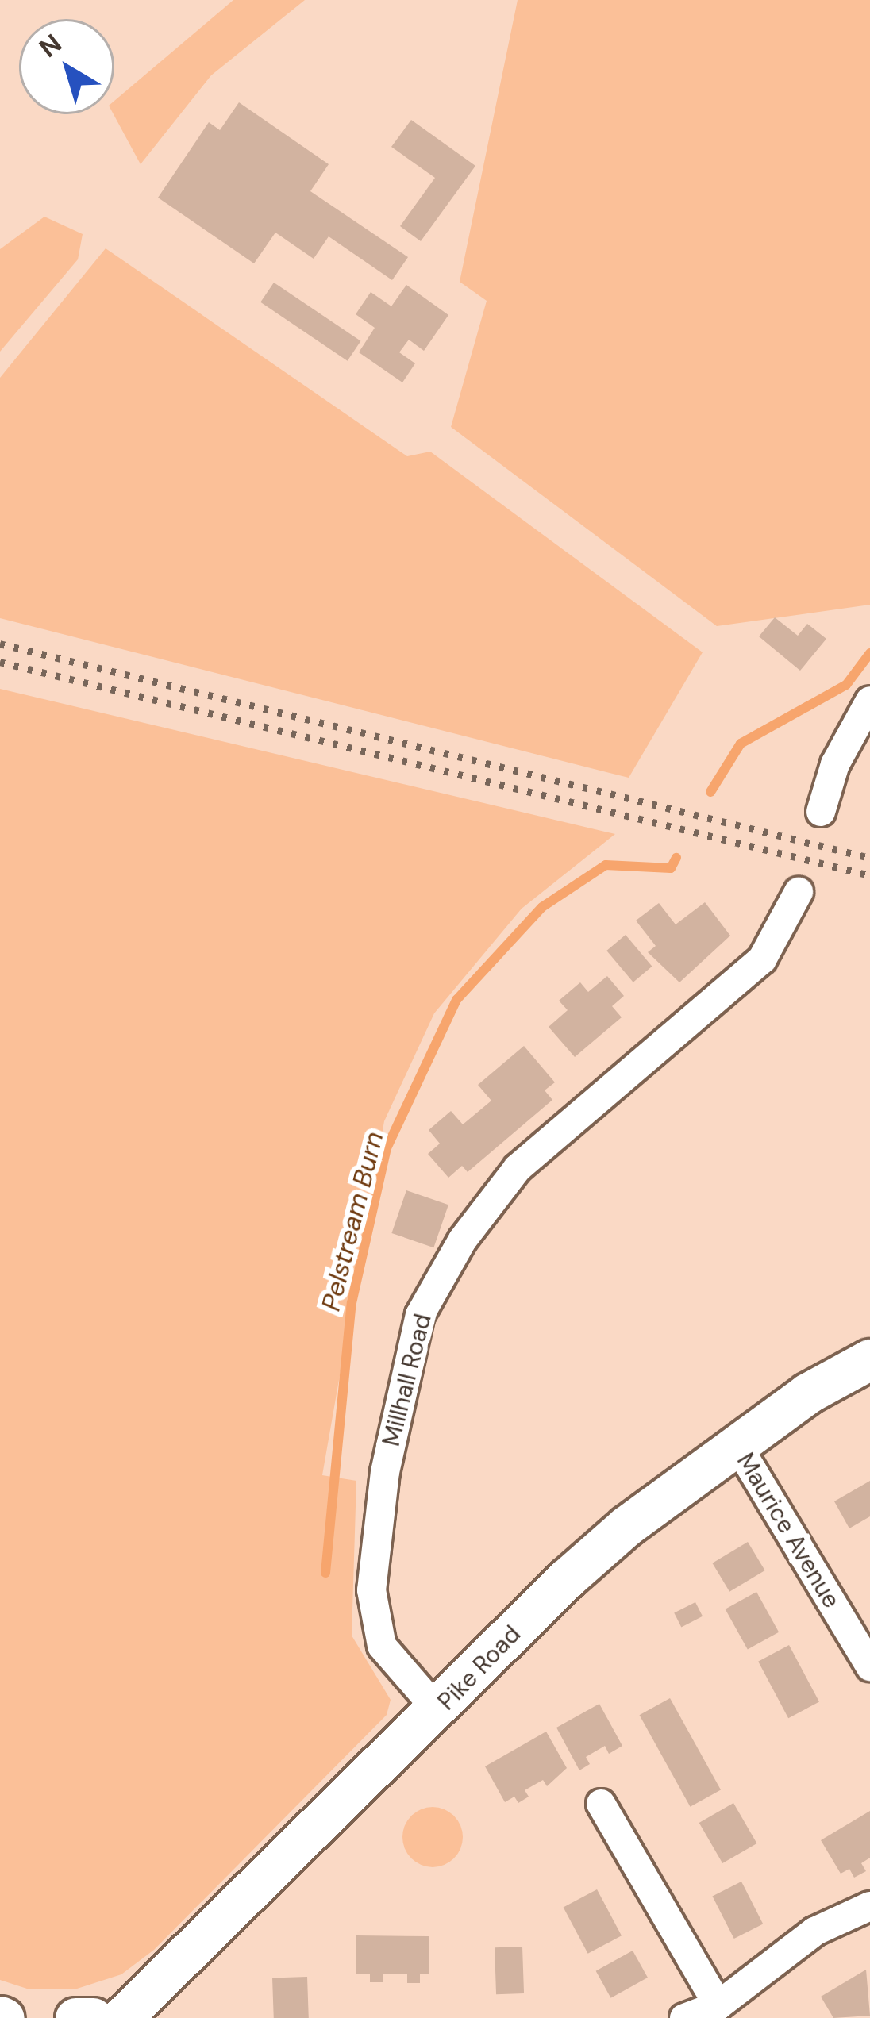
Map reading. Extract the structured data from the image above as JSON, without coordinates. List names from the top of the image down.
{
  "streets": {
    "street": ["Millhall Road", "Maurice Avenue", "Pike Road"]
  },
  "crossings": [
    ["Millhall Road", "Pike Road"],
    ["Maurice Avenue", "Pike Road"]
  ],
  "water": ["Pelstream Burn"],
  "north": "top left"
}
